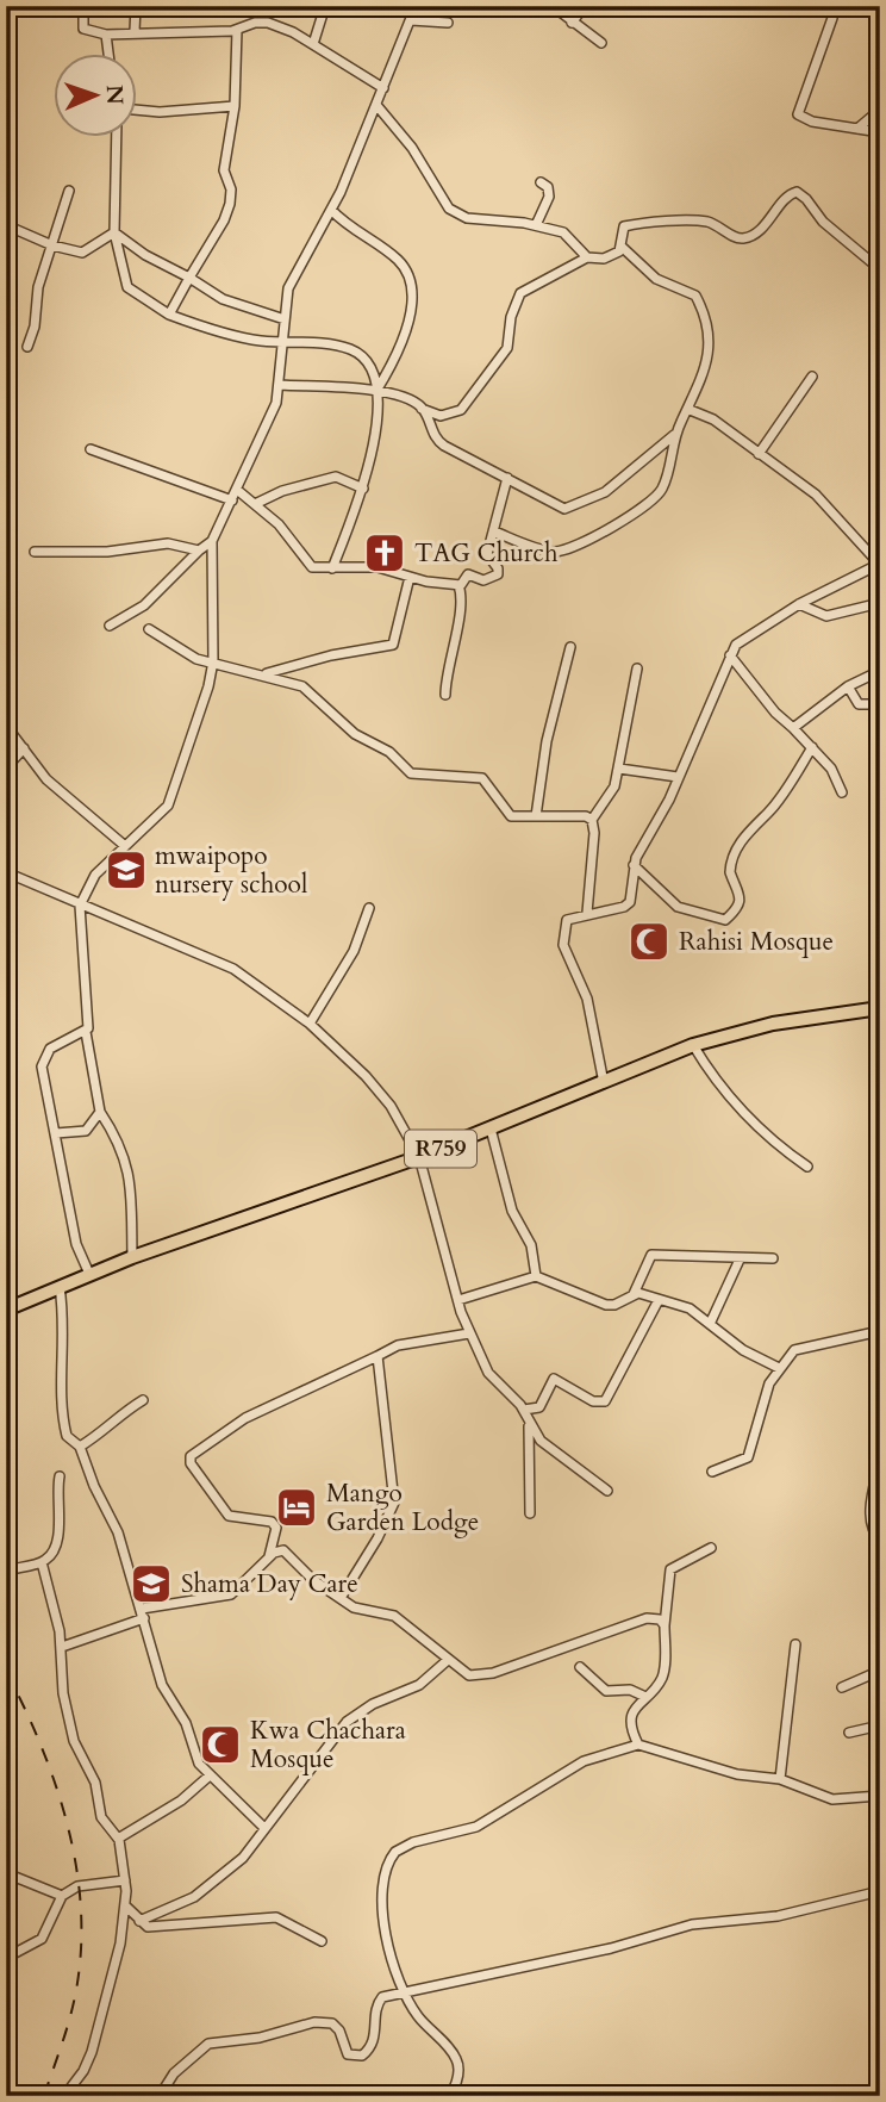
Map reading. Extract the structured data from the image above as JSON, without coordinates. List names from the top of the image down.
{
  "streets": {
    "main road": ["R759"]
  },
  "places": {
    "church": ["TAG Church"],
    "school or university": ["mwaipopo nursery school", "Shama Day Care"],
    "mosque": ["Rahisi Mosque", "Kwa Chachara Mosque"],
    "hotel": ["Mango Garden Lodge"]
  },
  "north": "right"
}
